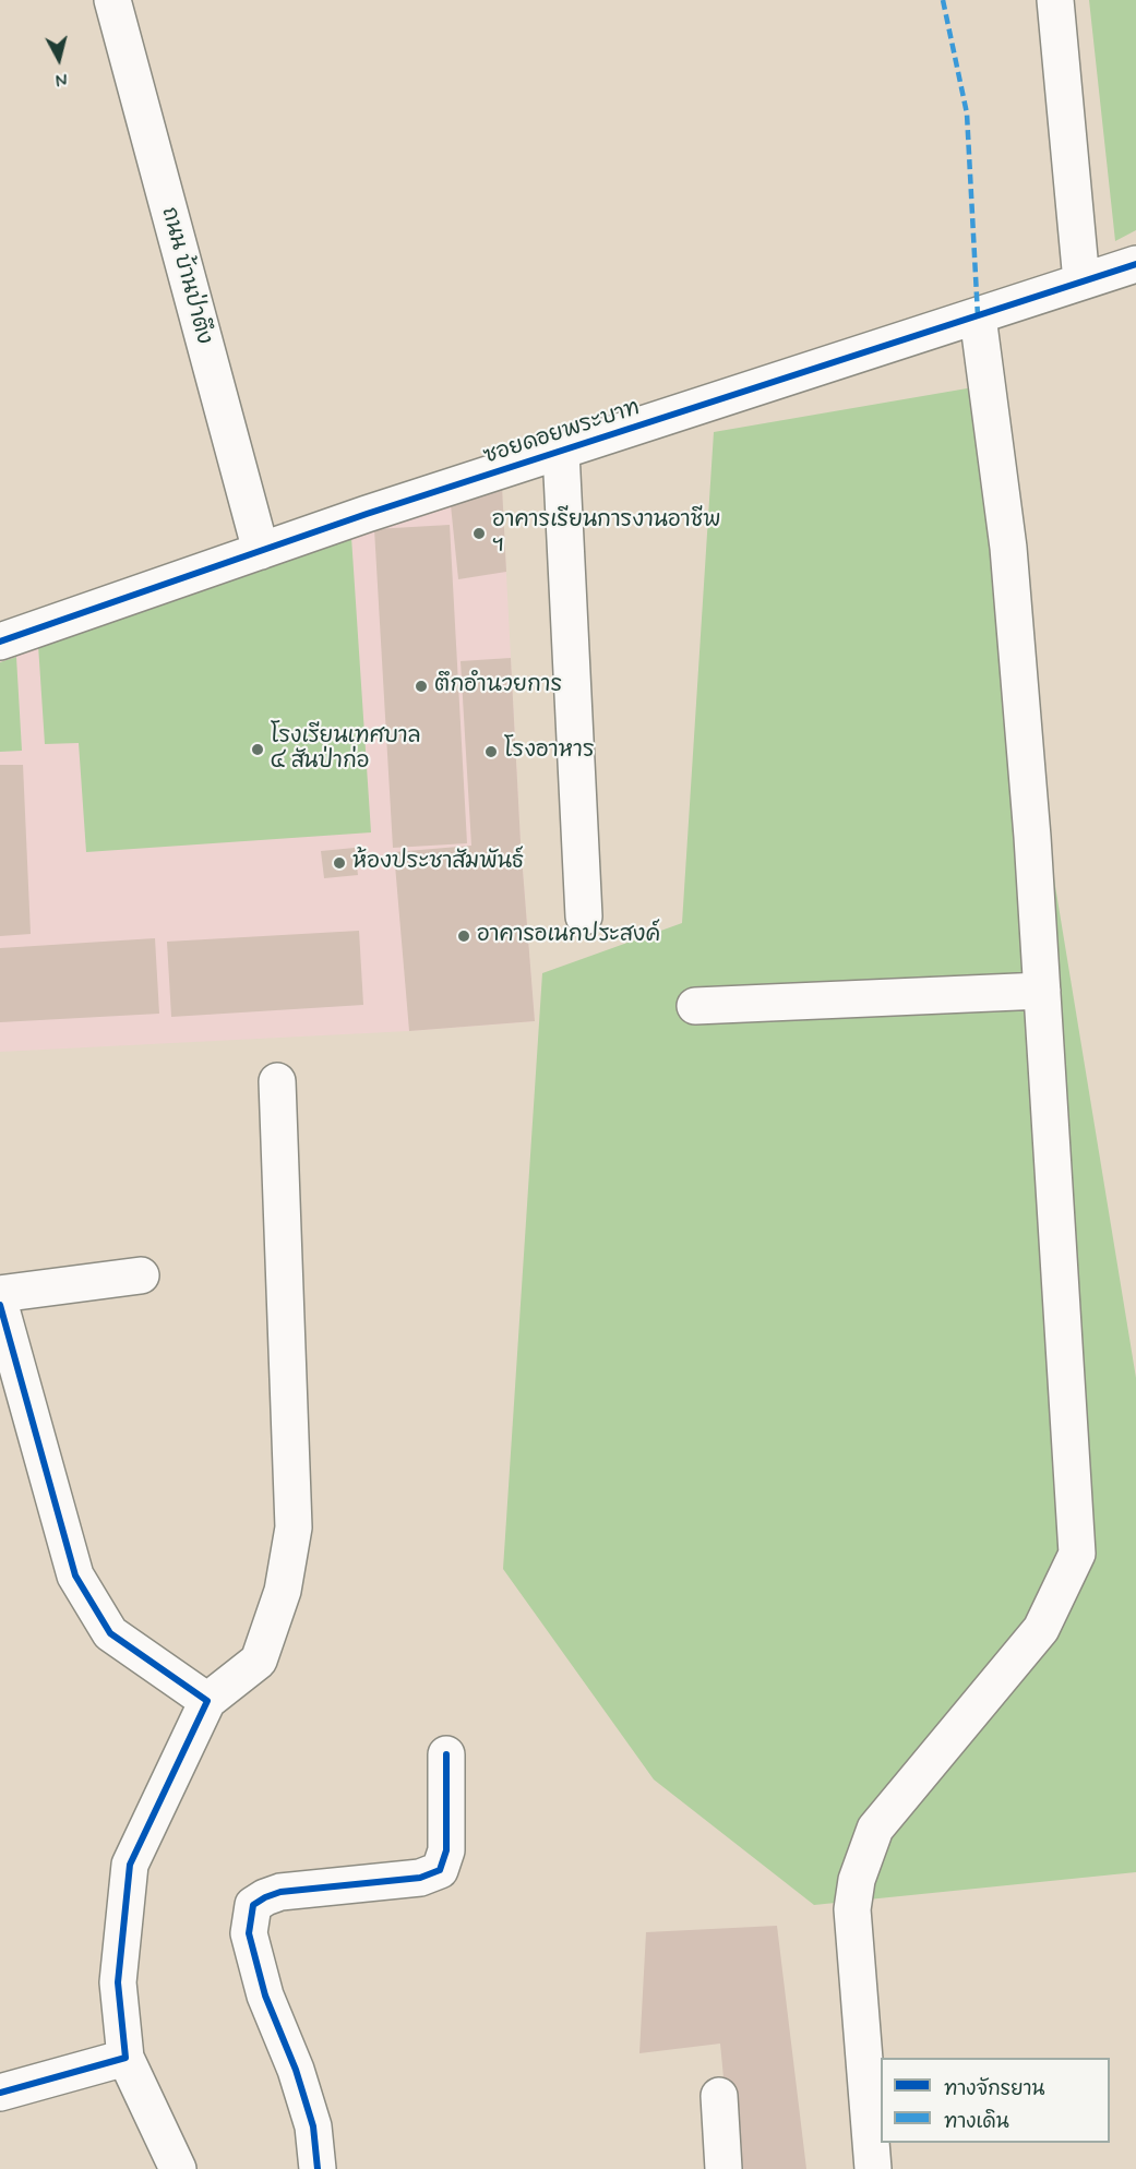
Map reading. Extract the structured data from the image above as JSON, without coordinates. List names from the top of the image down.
{
  "streets": {
    "street": ["ถนน บ้านป่าตึง", "ซอยดอยพระบาท"]
  },
  "crossings": [
    ["ถนน บ้านป่าตึง", "ซอยดอยพระบาท"]
  ],
  "places": [
    "อาคารเรียนการงานอาชีพ ฯ",
    "ตึกอำนวยการ",
    "โรงเรียนเทศบาล ๔ สันป่าก่อ",
    "โรงอาหาร",
    "ห้องประชาสัมพันธ์",
    "อาคารอเนกประสงค์"
  ],
  "legend": ["ทางจักรยาน", "ทางเดิน"],
  "north": "bottom"
}
